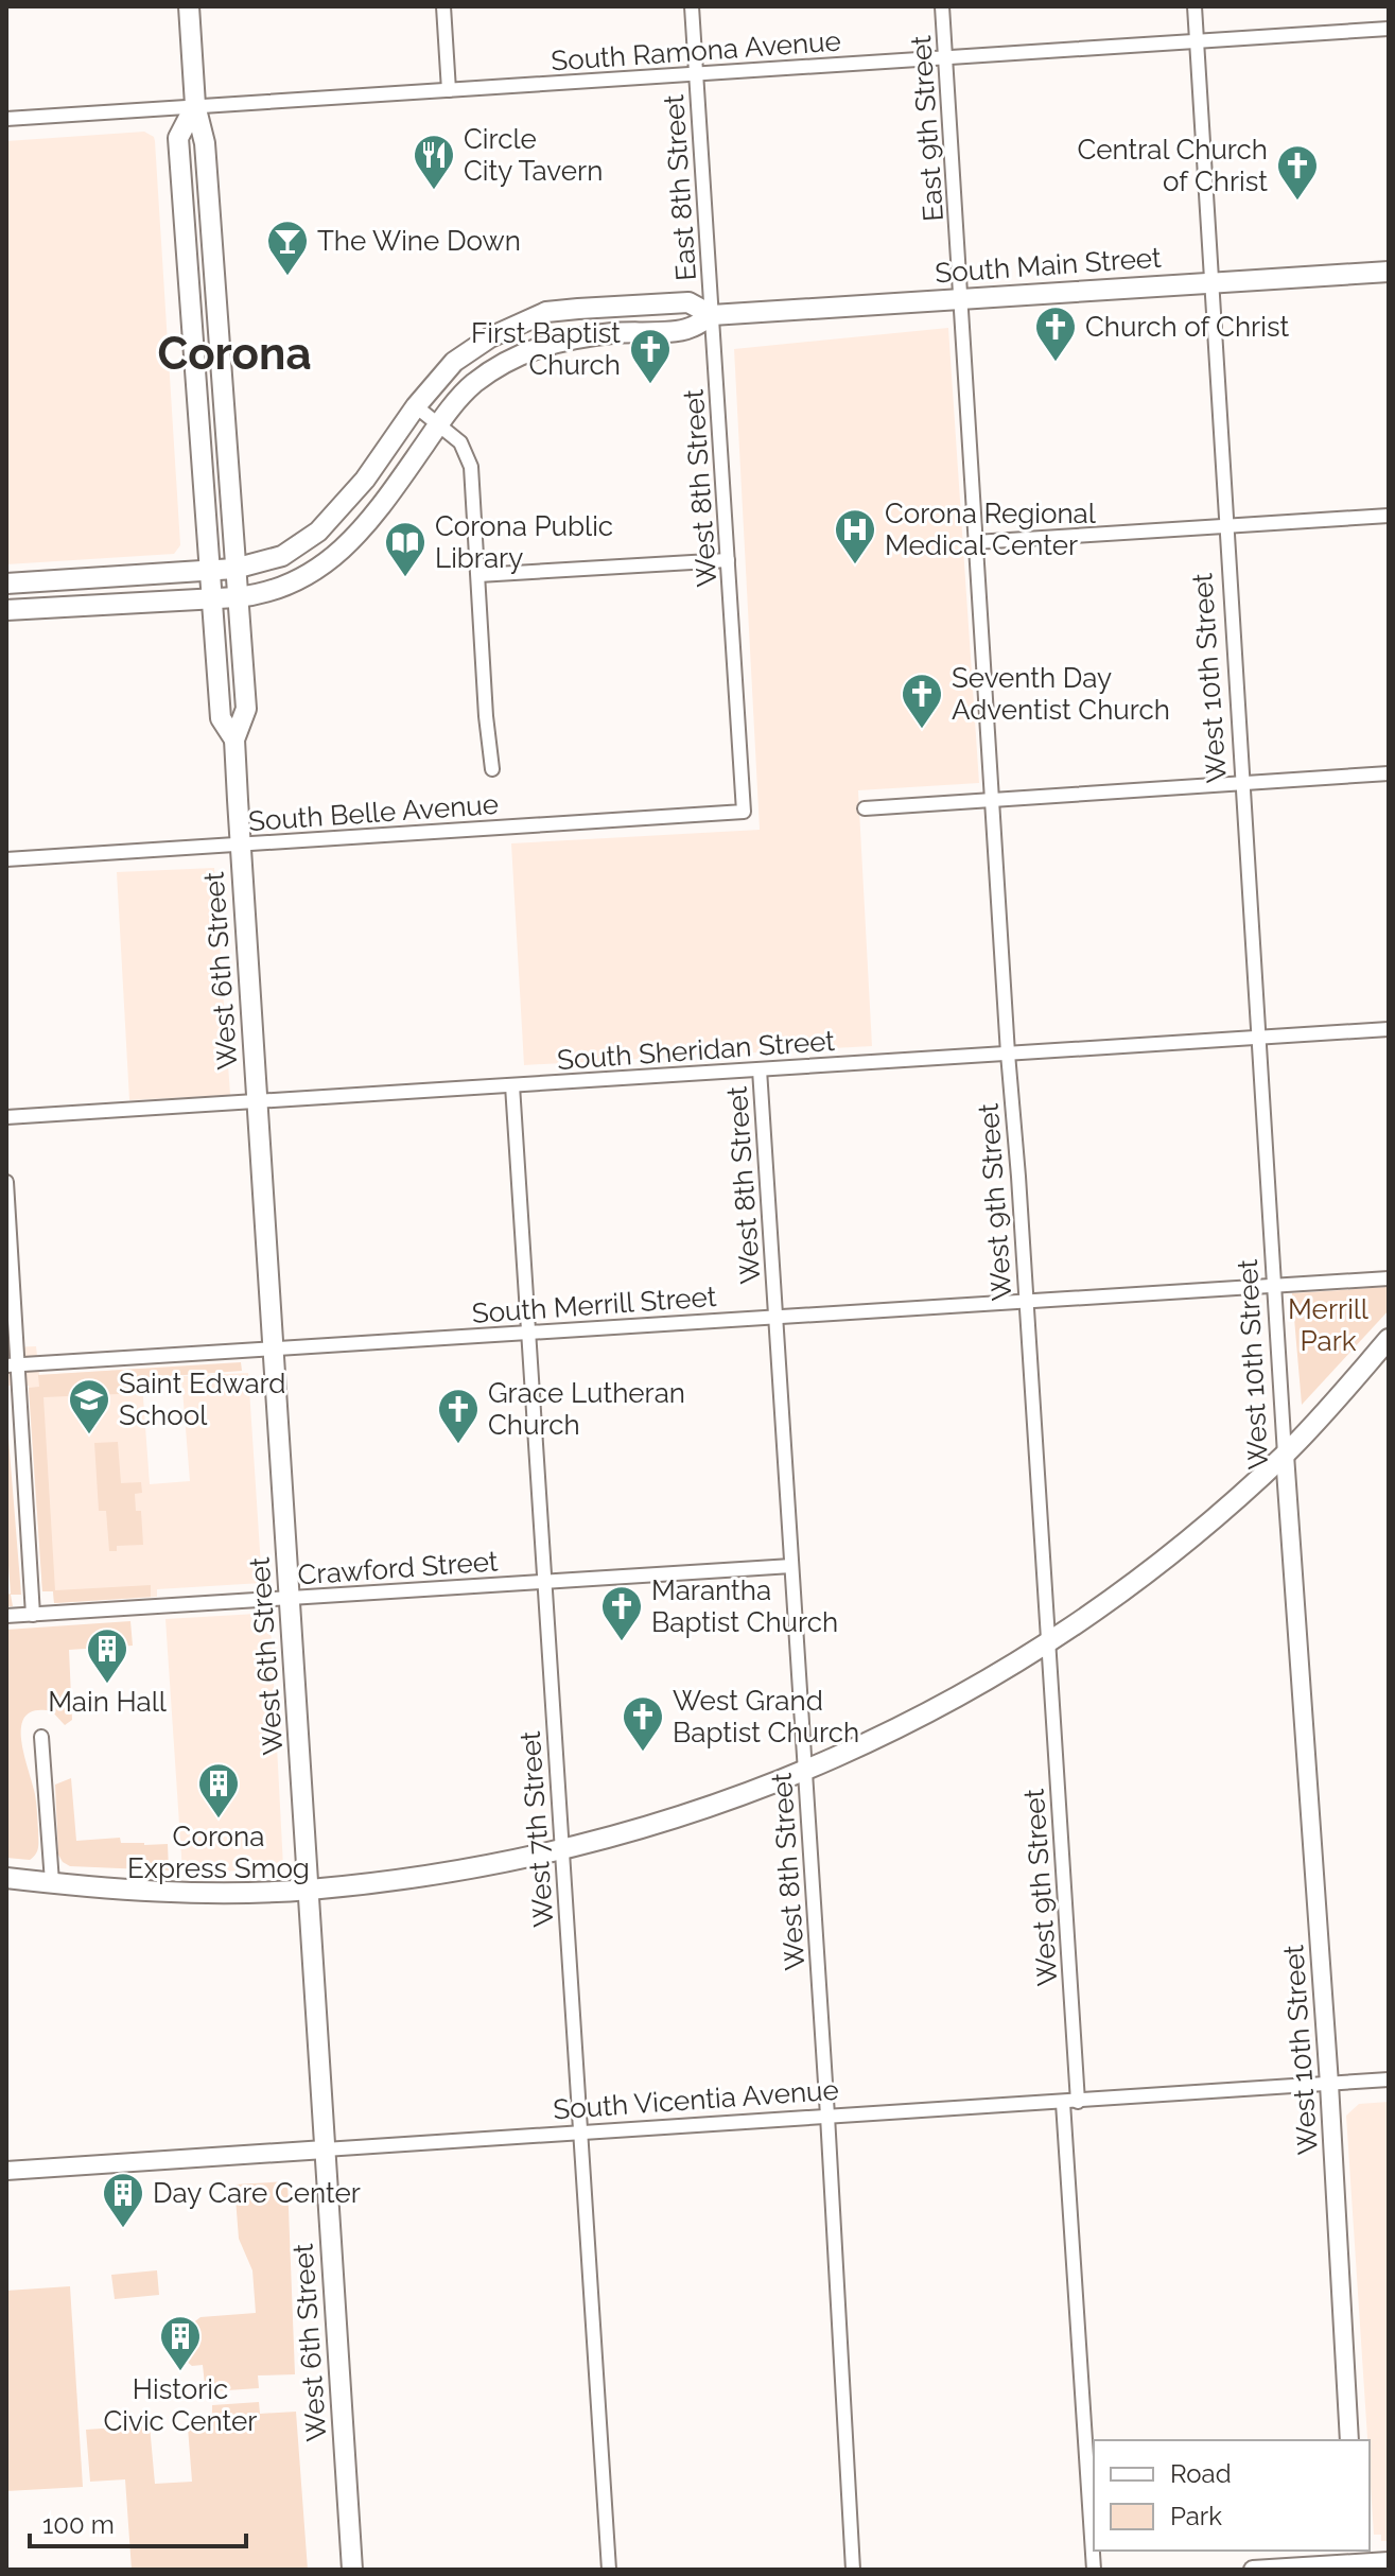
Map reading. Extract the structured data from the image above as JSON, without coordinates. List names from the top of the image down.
{
  "streets": {
    "main road": ["South Main Street", "West 6th Street"],
    "street": [
      "South Ramona Avenue",
      "East 9th Street",
      "East 8th Street",
      "West 8th Street",
      "West 10th Street",
      "South Belle Avenue",
      "South Sheridan Street",
      "West 9th Street",
      "South Merrill Street",
      "Crawford Street",
      "West 7th Street",
      "South Vicentia Avenue"
    ]
  },
  "crossings": [
    ["South Ramona Avenue", "East 9th Street"],
    ["South Ramona Avenue", "East 8th Street"],
    ["South Ramona Avenue", "West 10th Street"],
    ["South Ramona Avenue", "West 6th Street"],
    ["East 9th Street", "South Main Street"],
    ["East 9th Street", "West 9th Street"],
    ["East 8th Street", "South Main Street"],
    ["East 8th Street", "West 8th Street"],
    ["South Main Street", "West 8th Street"],
    ["South Main Street", "West 10th Street"],
    ["South Main Street", "West 6th Street"],
    ["South Main Street", "West 9th Street"],
    ["West 8th Street", "South Belle Avenue"],
    ["West 8th Street", "South Sheridan Street"],
    ["West 8th Street", "South Merrill Street"],
    ["West 8th Street", "Crawford Street"],
    ["West 8th Street", "South Vicentia Avenue"],
    ["West 10th Street", "South Sheridan Street"],
    ["West 10th Street", "South Merrill Street"],
    ["West 10th Street", "South Vicentia Avenue"],
    ["South Belle Avenue", "West 6th Street"],
    ["West 6th Street", "South Sheridan Street"],
    ["West 6th Street", "South Merrill Street"],
    ["West 6th Street", "Crawford Street"],
    ["West 6th Street", "South Vicentia Avenue"],
    ["South Sheridan Street", "West 9th Street"],
    ["South Sheridan Street", "West 7th Street"],
    ["West 9th Street", "South Merrill Street"],
    ["West 9th Street", "South Vicentia Avenue"],
    ["South Merrill Street", "West 7th Street"],
    ["Crawford Street", "West 7th Street"],
    ["West 7th Street", "South Vicentia Avenue"]
  ],
  "districts": ["Corona"],
  "parks": ["Merrill Park"],
  "places": {
    "restaurant": ["Circle City Tavern"],
    "church": [
      "Central Church of Christ",
      "Church of Christ",
      "First Baptist Church",
      "Seventh Day Adventist Church",
      "Grace Lutheran Church",
      "Marantha Baptist Church",
      "West Grand Baptist Church"
    ],
    "bar": ["The Wine Down"],
    "hospital": ["Corona Regional Medical Center"],
    "library": ["Corona Public Library"],
    "school or university": ["Saint Edward School"],
    "building": [
      "Main Hall",
      "Corona Express Smog",
      "Day Care Center",
      "Historic Civic Center"
    ]
  },
  "legend": ["Road", "Park"],
  "scale_bar": "100 m"
}
